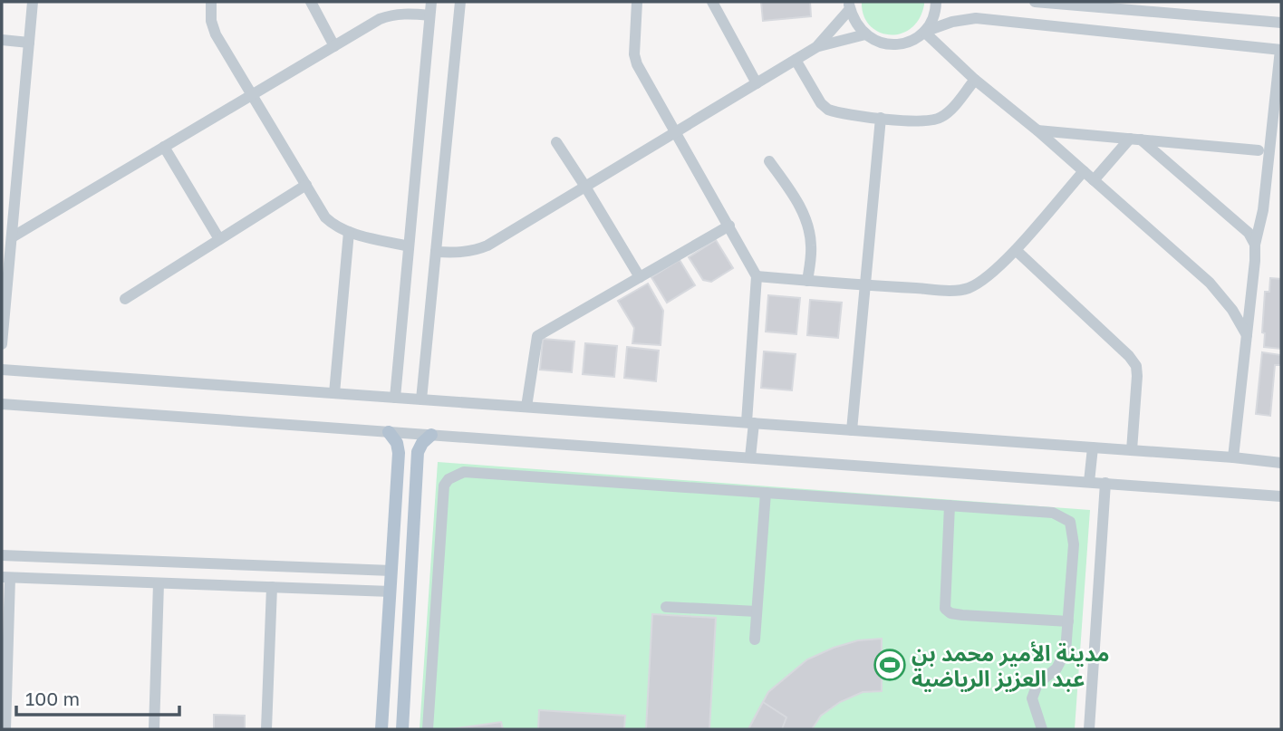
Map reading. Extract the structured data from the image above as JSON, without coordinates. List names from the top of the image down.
{
  "places": {
    "sports": ["مدينة الأمير محمد بن عبد العزيز الرياضية"]
  },
  "scale_bar": "100 m"
}
